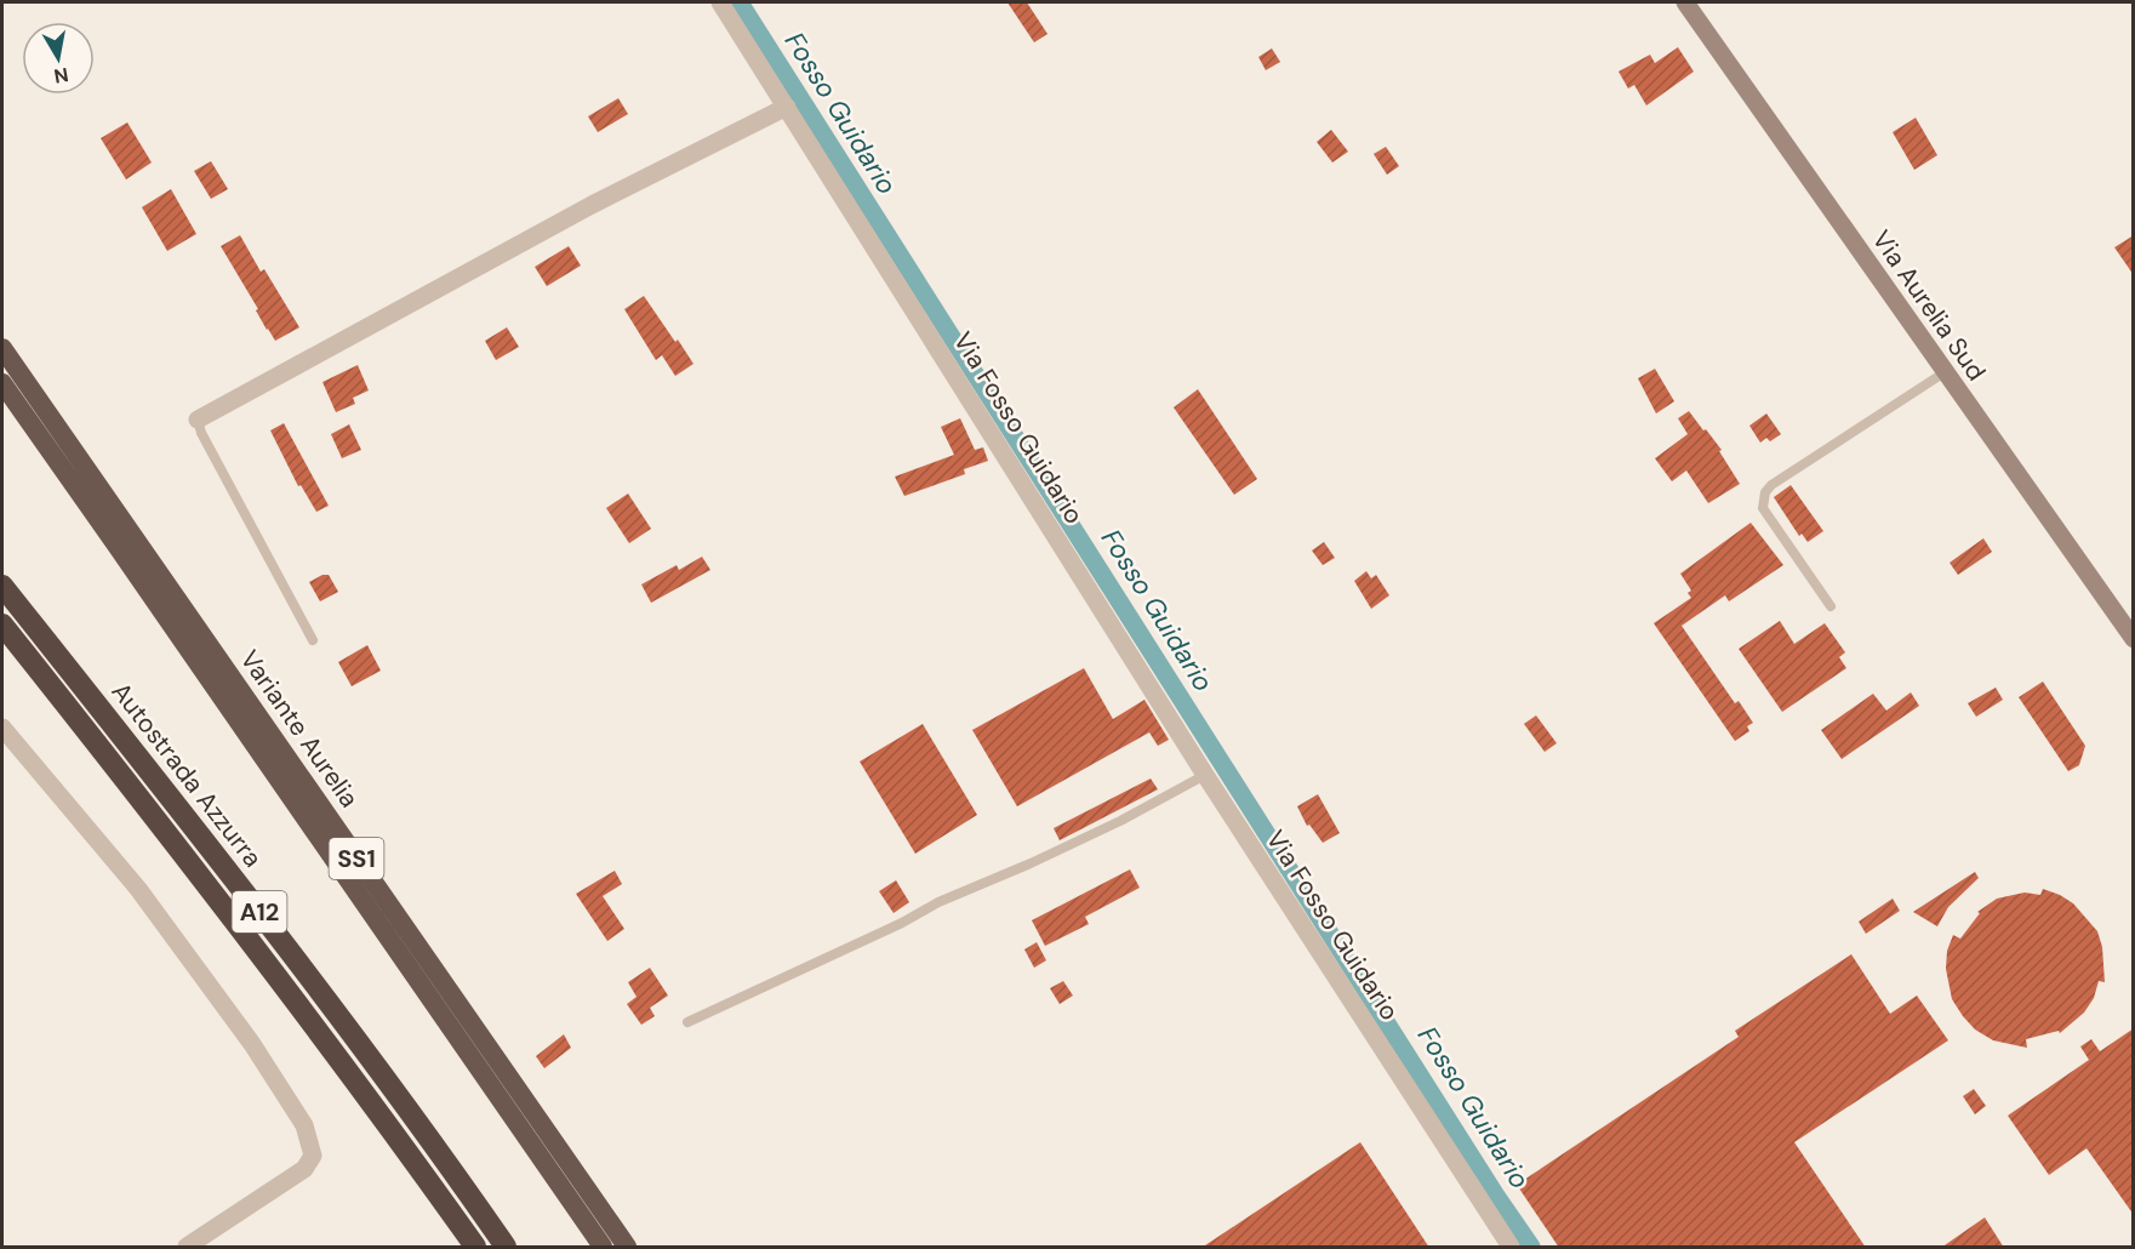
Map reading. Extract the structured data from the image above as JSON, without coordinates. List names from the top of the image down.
{
  "streets": {
    "highway": [
      "Variante Aurelia",
      "Autostrada Azzurra",
      "SS1",
      "A12"
    ],
    "main road": ["Via Aurelia Sud"],
    "street": ["Via Fosso Guidario"]
  },
  "water": ["Fosso Guidario"],
  "north": "bottom"
}
